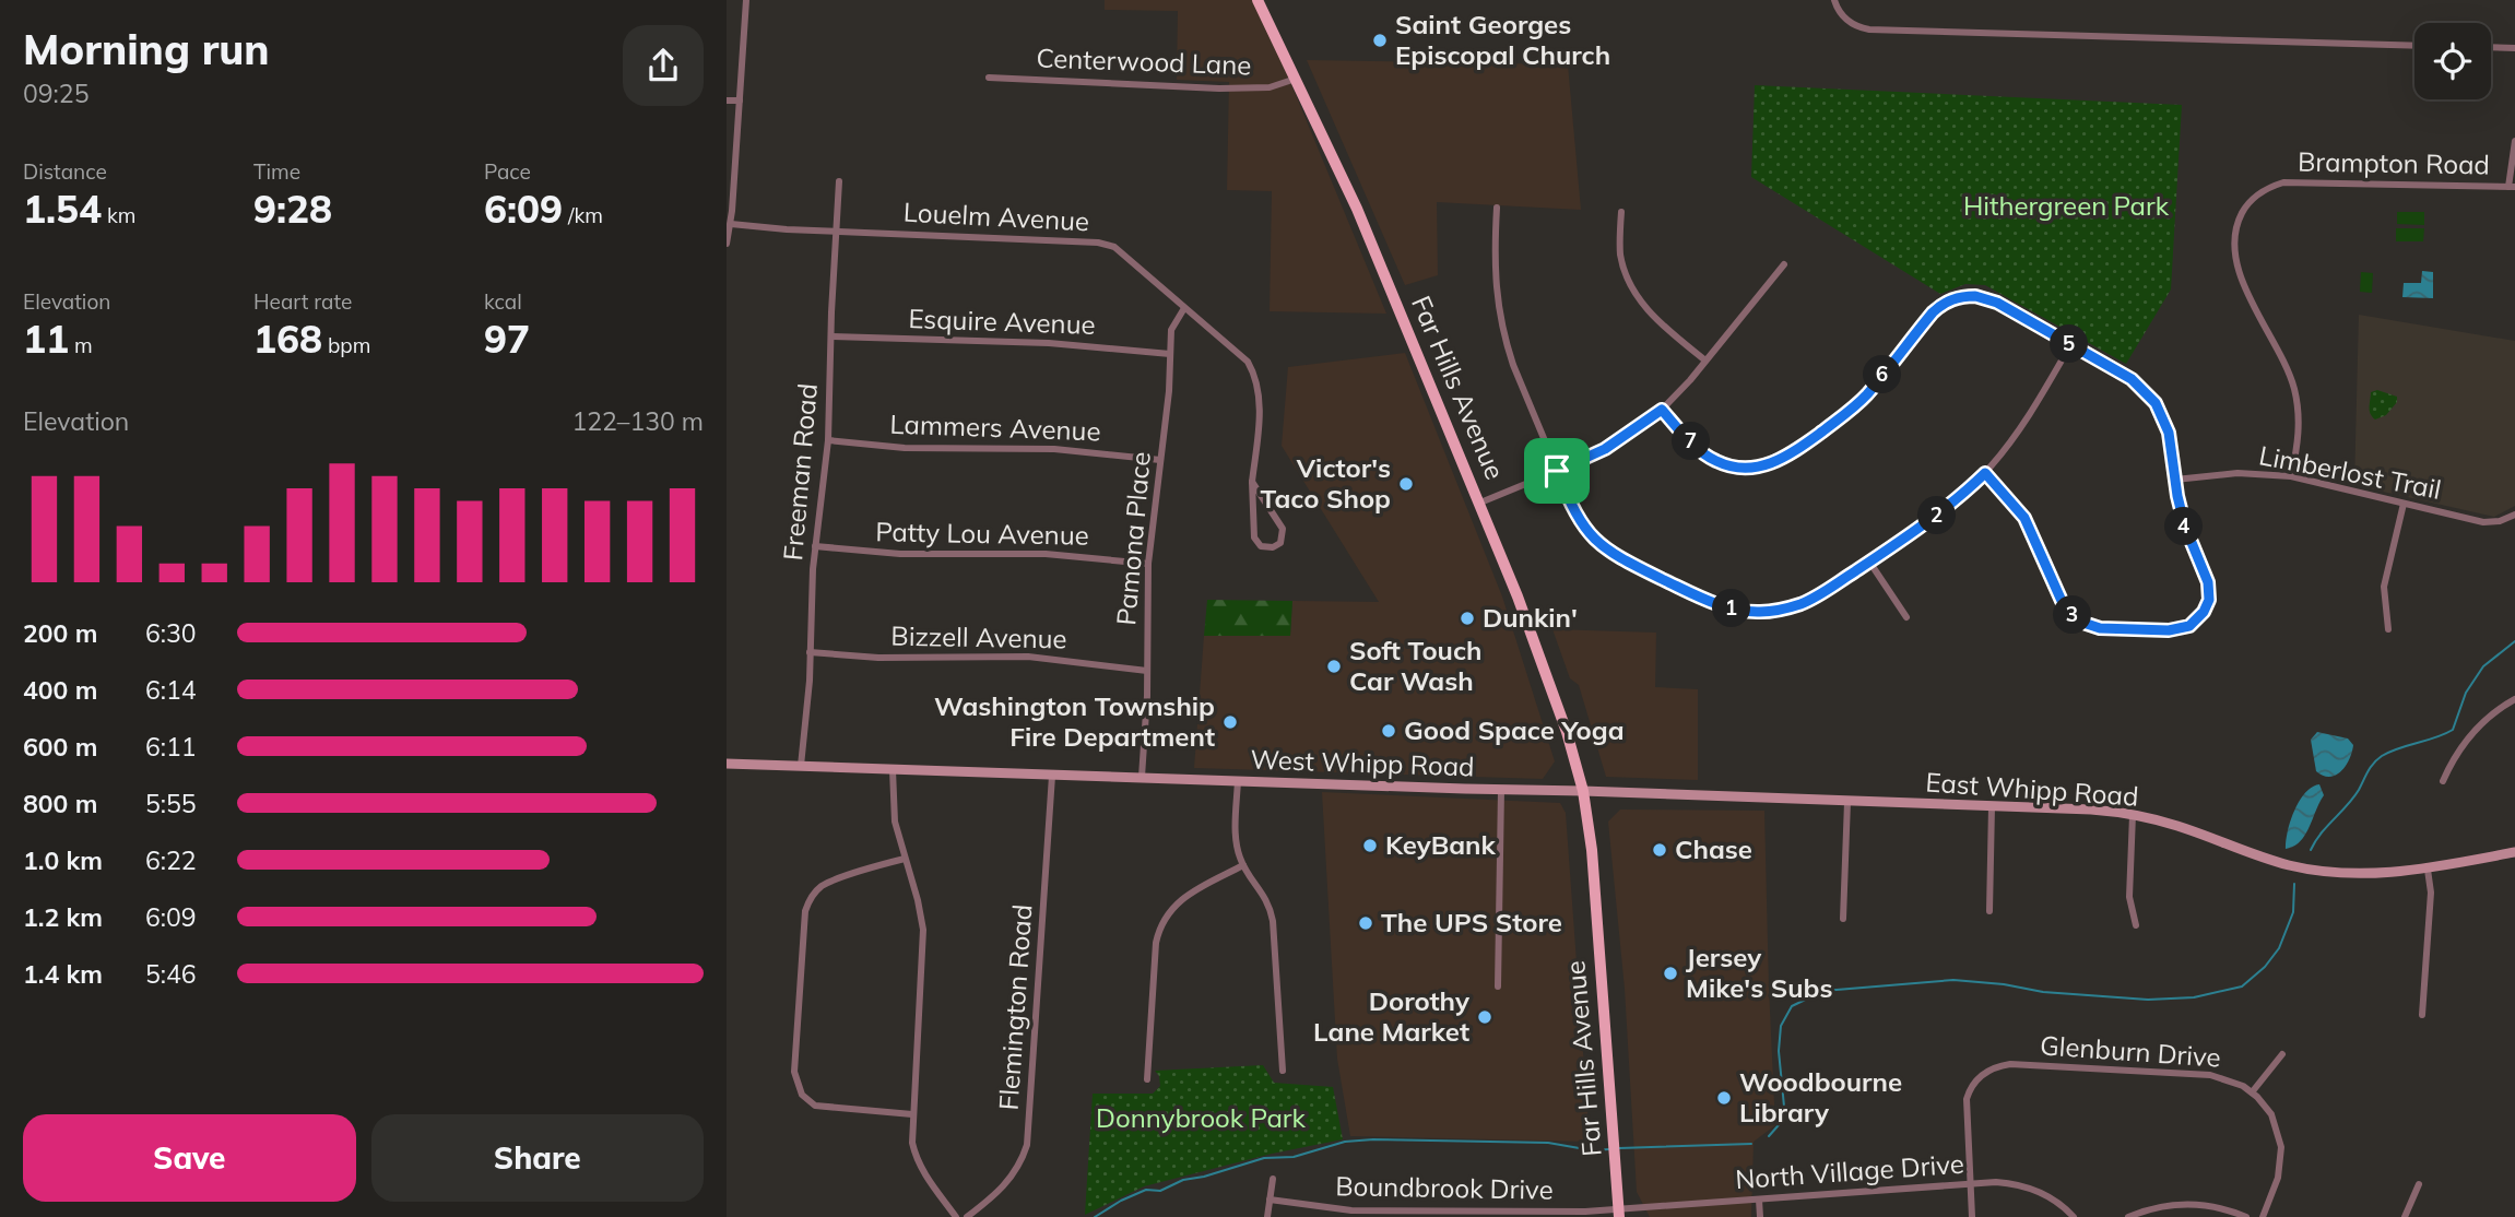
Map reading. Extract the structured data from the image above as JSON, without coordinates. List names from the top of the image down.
{
  "streets": {
    "main road": ["Far Hills Avenue", "West Whipp Road", "East Whipp Road"],
    "street": [
      "Centerwood Lane",
      "Brampton Road",
      "Louelm Avenue",
      "Esquire Avenue",
      "Lammers Avenue",
      "Freeman Road",
      "Limberlost Trail",
      "Patty Lou Avenue",
      "Pamona Place",
      "Bizzell Avenue",
      "Flemington Road",
      "Glenburn Drive",
      "North Village Drive",
      "Boundbrook Drive"
    ]
  },
  "crossings": [
    ["Centerwood Lane", "Far Hills Avenue"],
    ["Brampton Road", "Limberlost Trail"],
    ["Louelm Avenue", "Freeman Road"],
    ["Louelm Avenue", "Pamona Place"],
    ["Esquire Avenue", "Freeman Road"],
    ["Esquire Avenue", "Pamona Place"],
    ["Far Hills Avenue", "West Whipp Road"],
    ["Far Hills Avenue", "East Whipp Road"],
    ["Far Hills Avenue", "North Village Drive"],
    ["Far Hills Avenue", "Boundbrook Drive"],
    ["Lammers Avenue", "Freeman Road"],
    ["Lammers Avenue", "Pamona Place"],
    ["Freeman Road", "Patty Lou Avenue"],
    ["Freeman Road", "Bizzell Avenue"],
    ["Freeman Road", "West Whipp Road"],
    ["Patty Lou Avenue", "Pamona Place"],
    ["Pamona Place", "Bizzell Avenue"],
    ["Pamona Place", "West Whipp Road"],
    ["West Whipp Road", "East Whipp Road"],
    ["West Whipp Road", "Flemington Road"],
    ["Glenburn Drive", "North Village Drive"],
    ["North Village Drive", "Boundbrook Drive"]
  ],
  "parks": ["Hithergreen Park", "Donnybrook Park"],
  "places": [
    "Saint Georges Episcopal Church",
    "Victor's Taco Shop",
    "Dunkin'",
    "Soft Touch Car Wash",
    "Washington Township Fire Department",
    "Good Space Yoga",
    "KeyBank",
    "Chase",
    "The UPS Store",
    "Jersey Mike's Subs",
    "Dorothy Lane Market",
    "Woodbourne Library"
  ],
  "page": {
    "heading": ["Morning run", "09:25"],
    "stats": [
      ["Distance", "1.54 km"],
      ["Time", "9:28"],
      ["Pace", "6:09 /km"],
      ["Elevation", "11 m"],
      ["Heart rate", "168 bpm"],
      ["kcal", "97"]
    ],
    "pins": [
      "5",
      "6",
      "7",
      "2",
      "4",
      "1",
      "3"
    ],
    "chart": ["Elevation", "122–130 m"],
    "list": [
      {
        "name": "200 m",
        "note": "6:30"
      },
      {
        "name": "400 m",
        "note": "6:14"
      },
      {
        "name": "600 m",
        "note": "6:11"
      },
      {
        "name": "800 m",
        "note": "5:55"
      },
      {
        "name": "1.0 km",
        "note": "6:22"
      },
      {
        "name": "1.2 km",
        "note": "6:09"
      },
      {
        "name": "1.4 km",
        "note": "5:46"
      }
    ],
    "buttons": ["Save", "Share"]
  }
}
